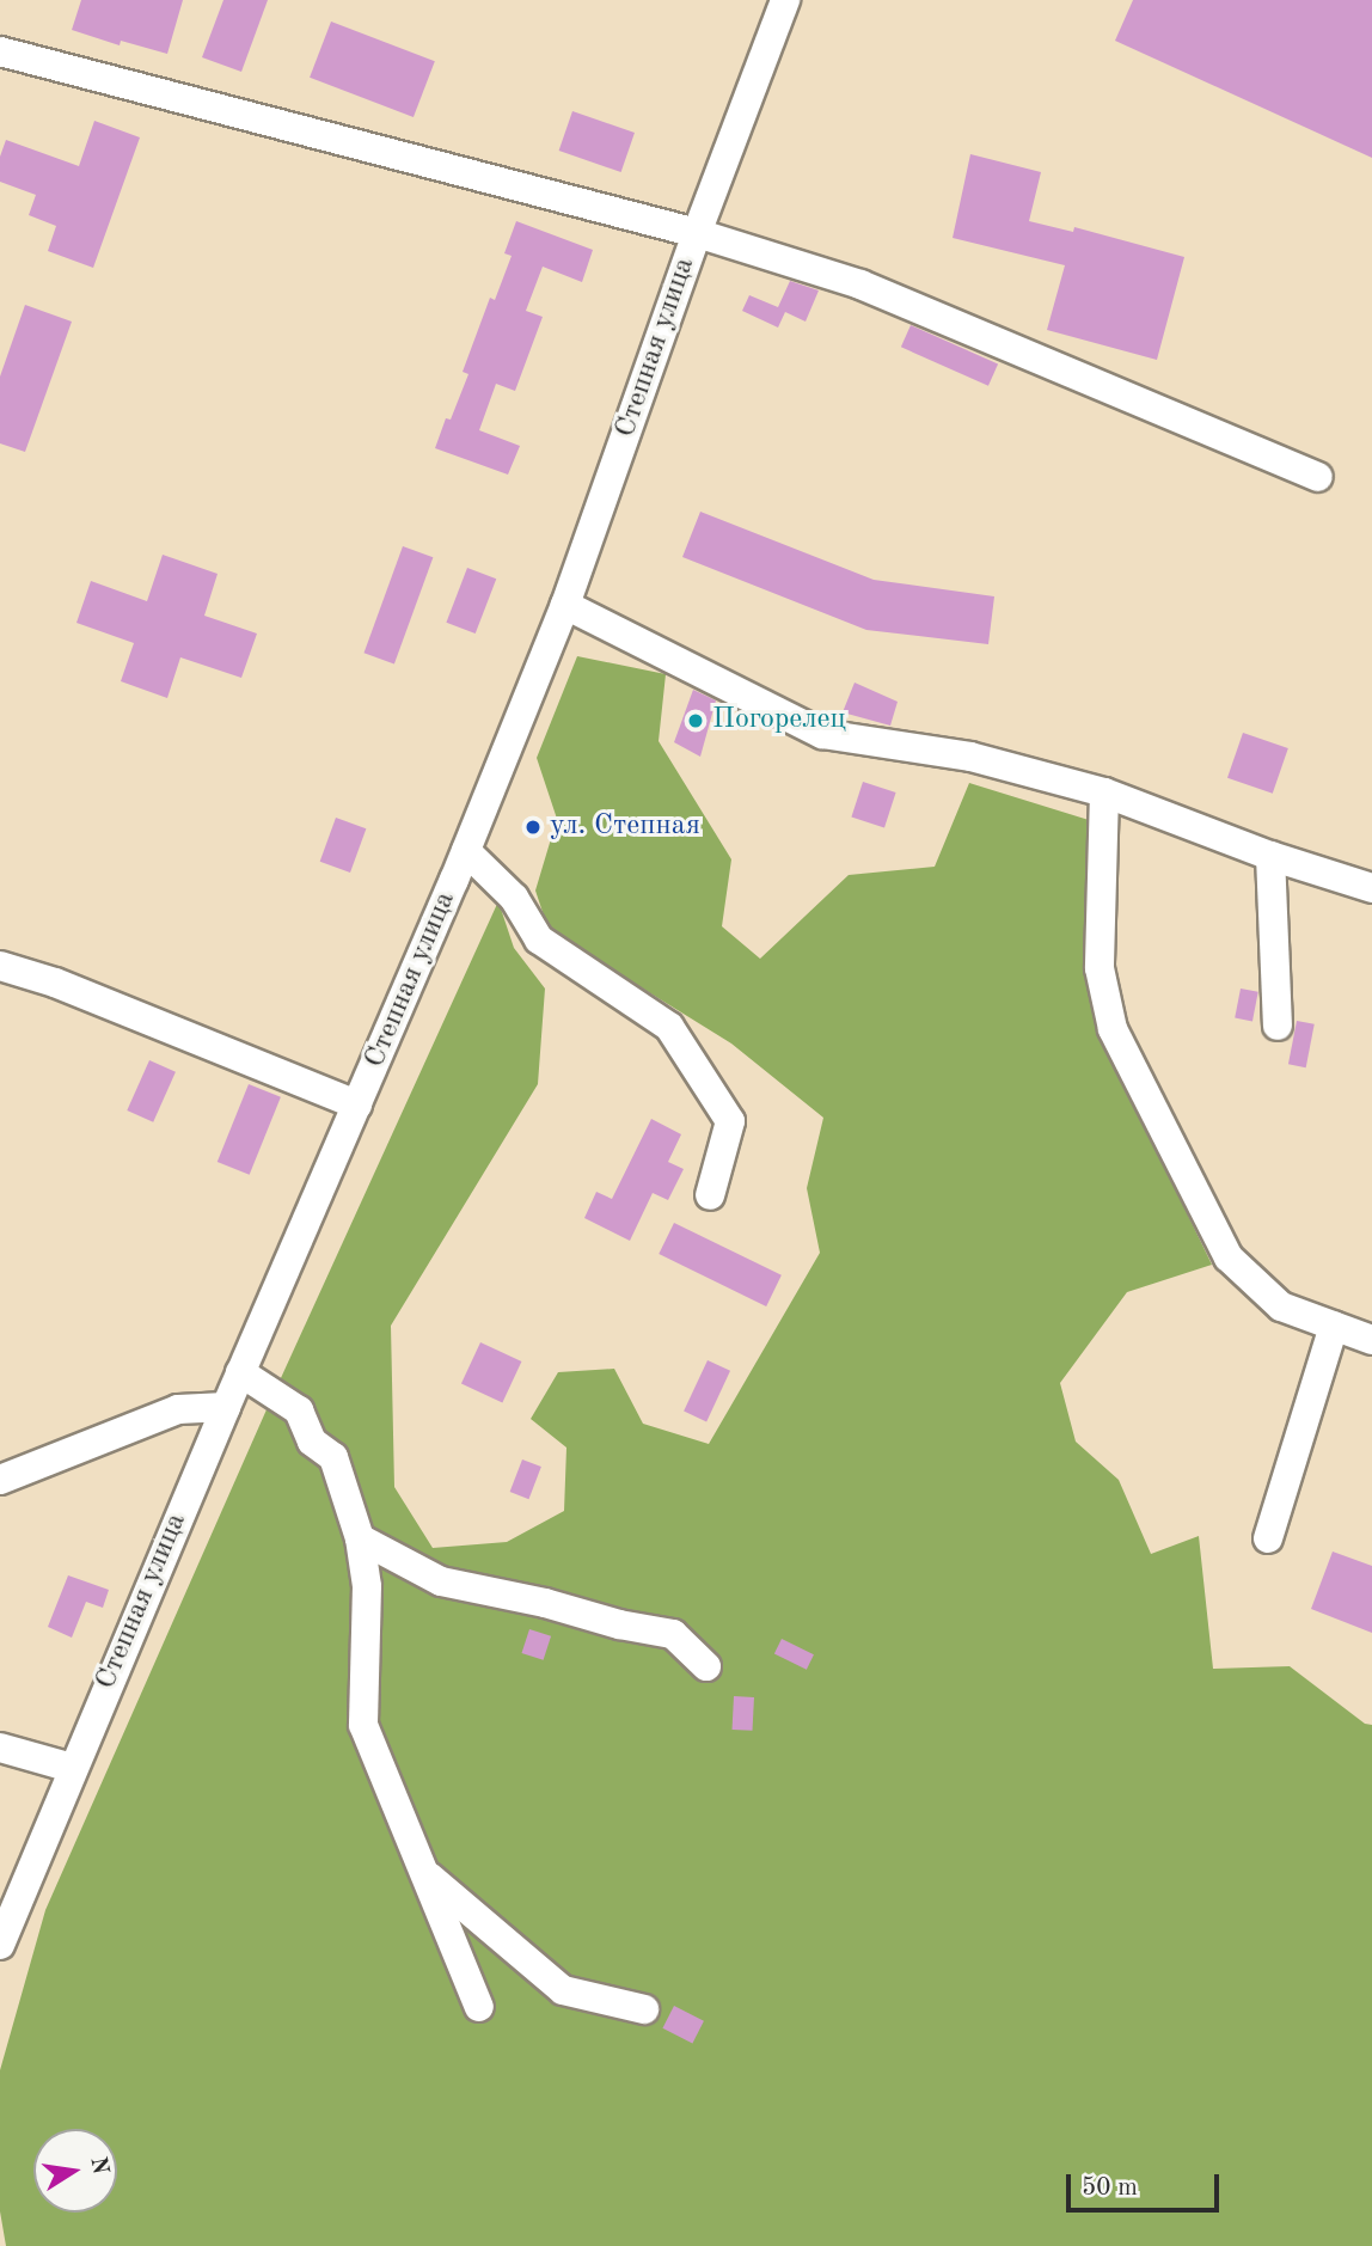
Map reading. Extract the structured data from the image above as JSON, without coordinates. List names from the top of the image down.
{
  "streets": {
    "street": ["Степная улица"]
  },
  "places": ["Погорелец", "ул. Степная"],
  "scale_bar": "50 m",
  "north": "right"
}
